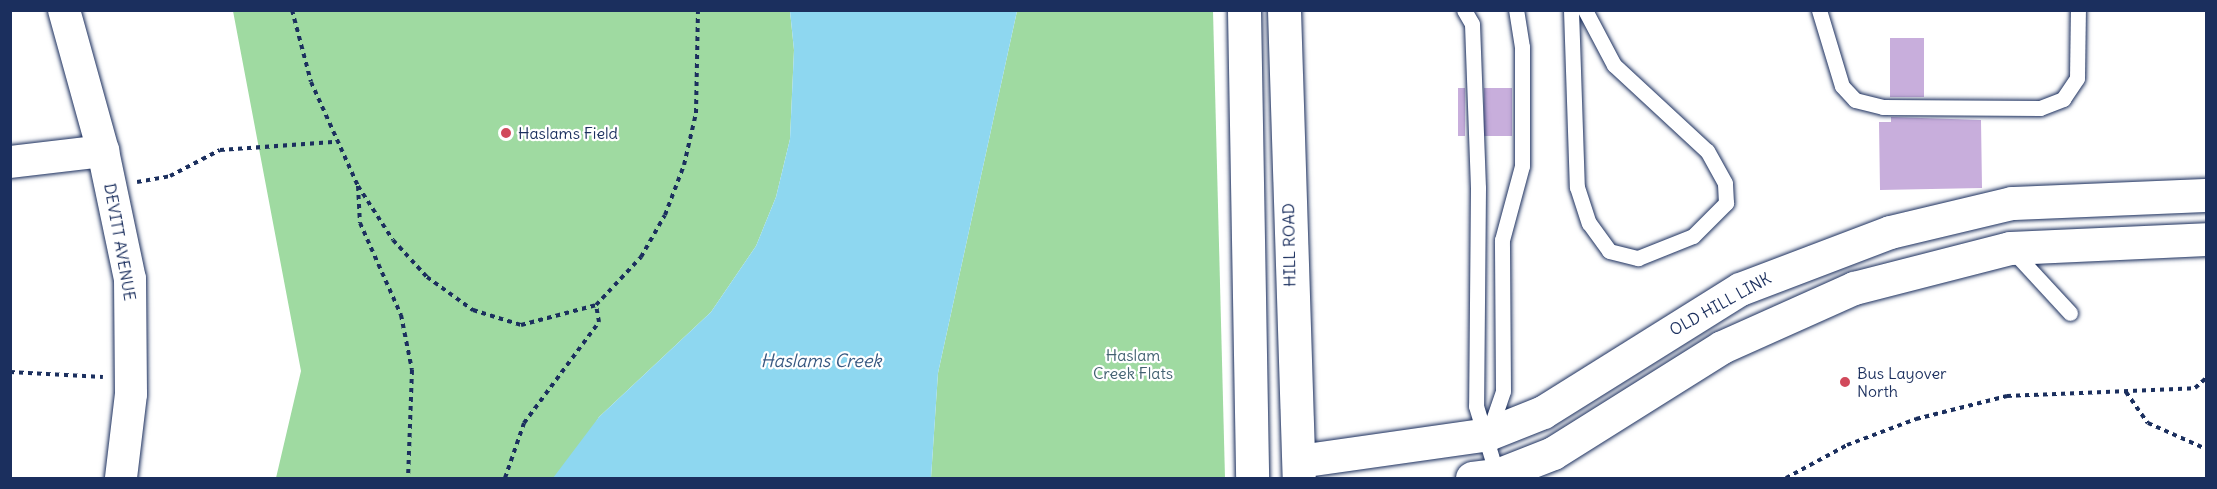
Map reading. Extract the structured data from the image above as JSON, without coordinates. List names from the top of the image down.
{
  "streets": {
    "street": ["DEVITT AVENUE", "HILL ROAD", "OLD HILL LINK"]
  },
  "crossings": [
    ["HILL ROAD", "OLD HILL LINK"]
  ],
  "water": ["Haslams Creek"],
  "parks": ["Haslam Creek Flats"],
  "places": ["Haslams Field", "Bus Layover North"]
}
